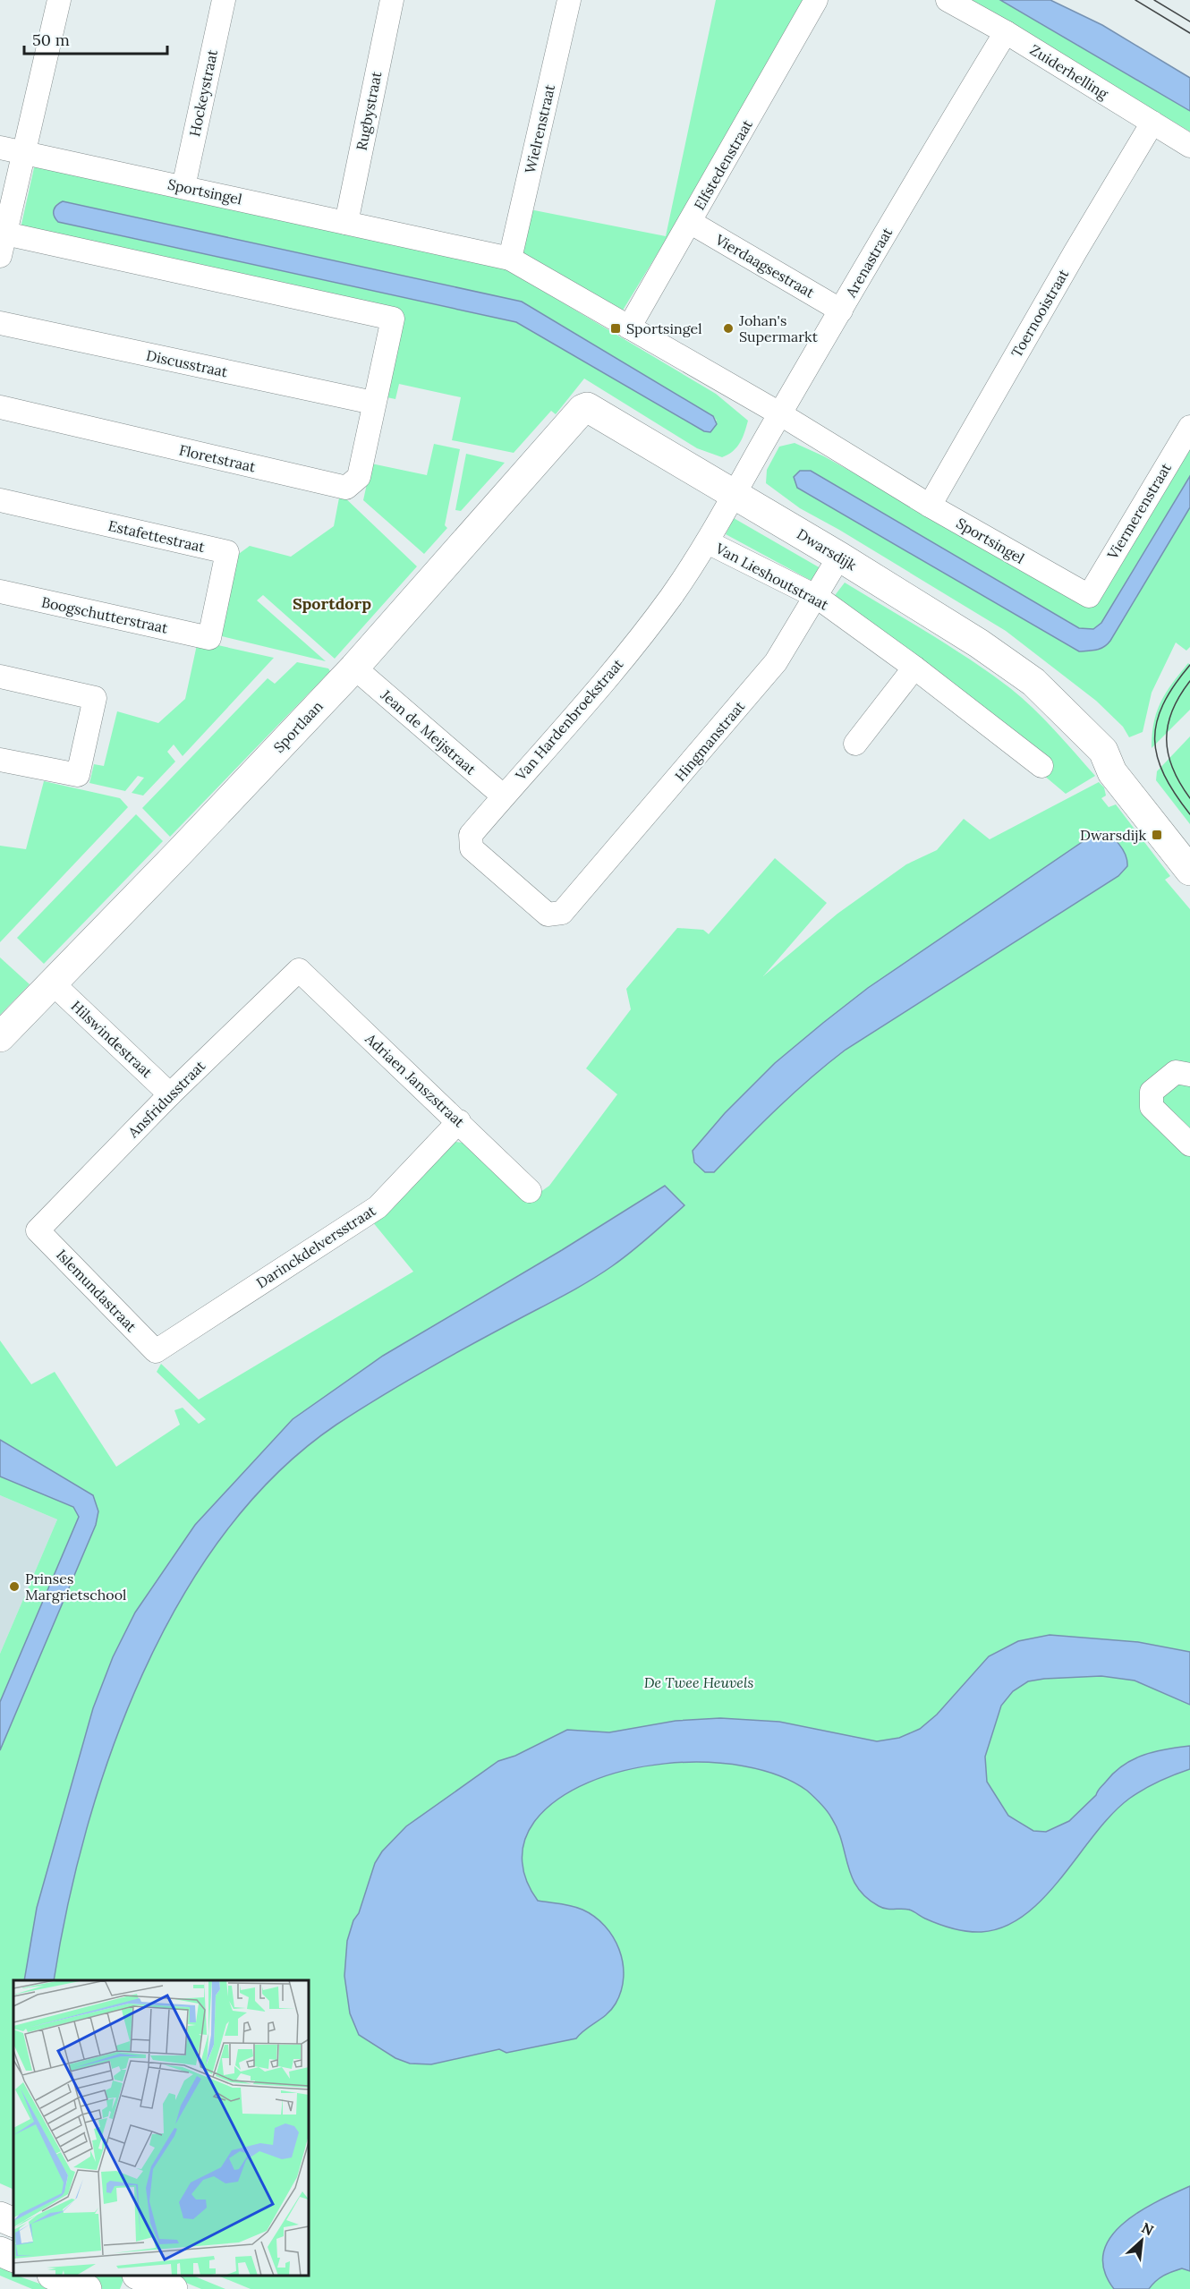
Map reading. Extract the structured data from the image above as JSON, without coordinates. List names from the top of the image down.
{
  "streets": {
    "street": [
      "Zuiderhelling",
      "Hockeystraat",
      "Rugbystraat",
      "Wielrenstraat",
      "Elfstedenstraat",
      "Sportsingel",
      "Arenastraat",
      "Vierdaagsestraat",
      "Toernooistraat",
      "Discusstraat",
      "Floretstraat",
      "Viermerenstraat",
      "Estafettestraat",
      "Dwarsdijk",
      "Van Lieshoutstraat",
      "Boogschutterstraat",
      "Van Hardenbroekstraat",
      "Sportlaan",
      "Jean de Meijstraat",
      "Hingmanstraat",
      "Hilswindestraat",
      "Adriaen Janszstraat",
      "Ansfridusstraat",
      "Darinckdelversstraat",
      "Islemundastraat"
    ]
  },
  "crossings": [
    ["Zuiderhelling", "Arenastraat"],
    ["Zuiderhelling", "Toernooistraat"],
    ["Hockeystraat", "Sportsingel"],
    ["Rugbystraat", "Sportsingel"],
    ["Wielrenstraat", "Sportsingel"],
    ["Elfstedenstraat", "Sportsingel"],
    ["Elfstedenstraat", "Vierdaagsestraat"],
    ["Sportsingel", "Arenastraat"],
    ["Sportsingel", "Toernooistraat"],
    ["Sportsingel", "Viermerenstraat"],
    ["Arenastraat", "Vierdaagsestraat"],
    ["Arenastraat", "Dwarsdijk"],
    ["Arenastraat", "Van Hardenbroekstraat"],
    ["Discusstraat", "Floretstraat"],
    ["Estafettestraat", "Boogschutterstraat"],
    ["Dwarsdijk", "Van Hardenbroekstraat"],
    ["Dwarsdijk", "Sportlaan"],
    ["Dwarsdijk", "Hingmanstraat"],
    ["Van Lieshoutstraat", "Van Hardenbroekstraat"],
    ["Van Lieshoutstraat", "Hingmanstraat"],
    ["Van Hardenbroekstraat", "Jean de Meijstraat"],
    ["Van Hardenbroekstraat", "Hingmanstraat"],
    ["Sportlaan", "Jean de Meijstraat"],
    ["Sportlaan", "Hilswindestraat"],
    ["Hilswindestraat", "Ansfridusstraat"],
    ["Adriaen Janszstraat", "Ansfridusstraat"],
    ["Adriaen Janszstraat", "Darinckdelversstraat"],
    ["Ansfridusstraat", "Islemundastraat"],
    ["Darinckdelversstraat", "Islemundastraat"]
  ],
  "districts": ["Sportdorp"],
  "parks": ["De Twee Heuvels"],
  "places": {
    "transit": ["Sportsingel", "Dwarsdijk"],
    "other": ["Johan's Supermarkt", "Prinses Margrietschool"]
  },
  "scale_bar": "50 m",
  "north": "top right"
}
